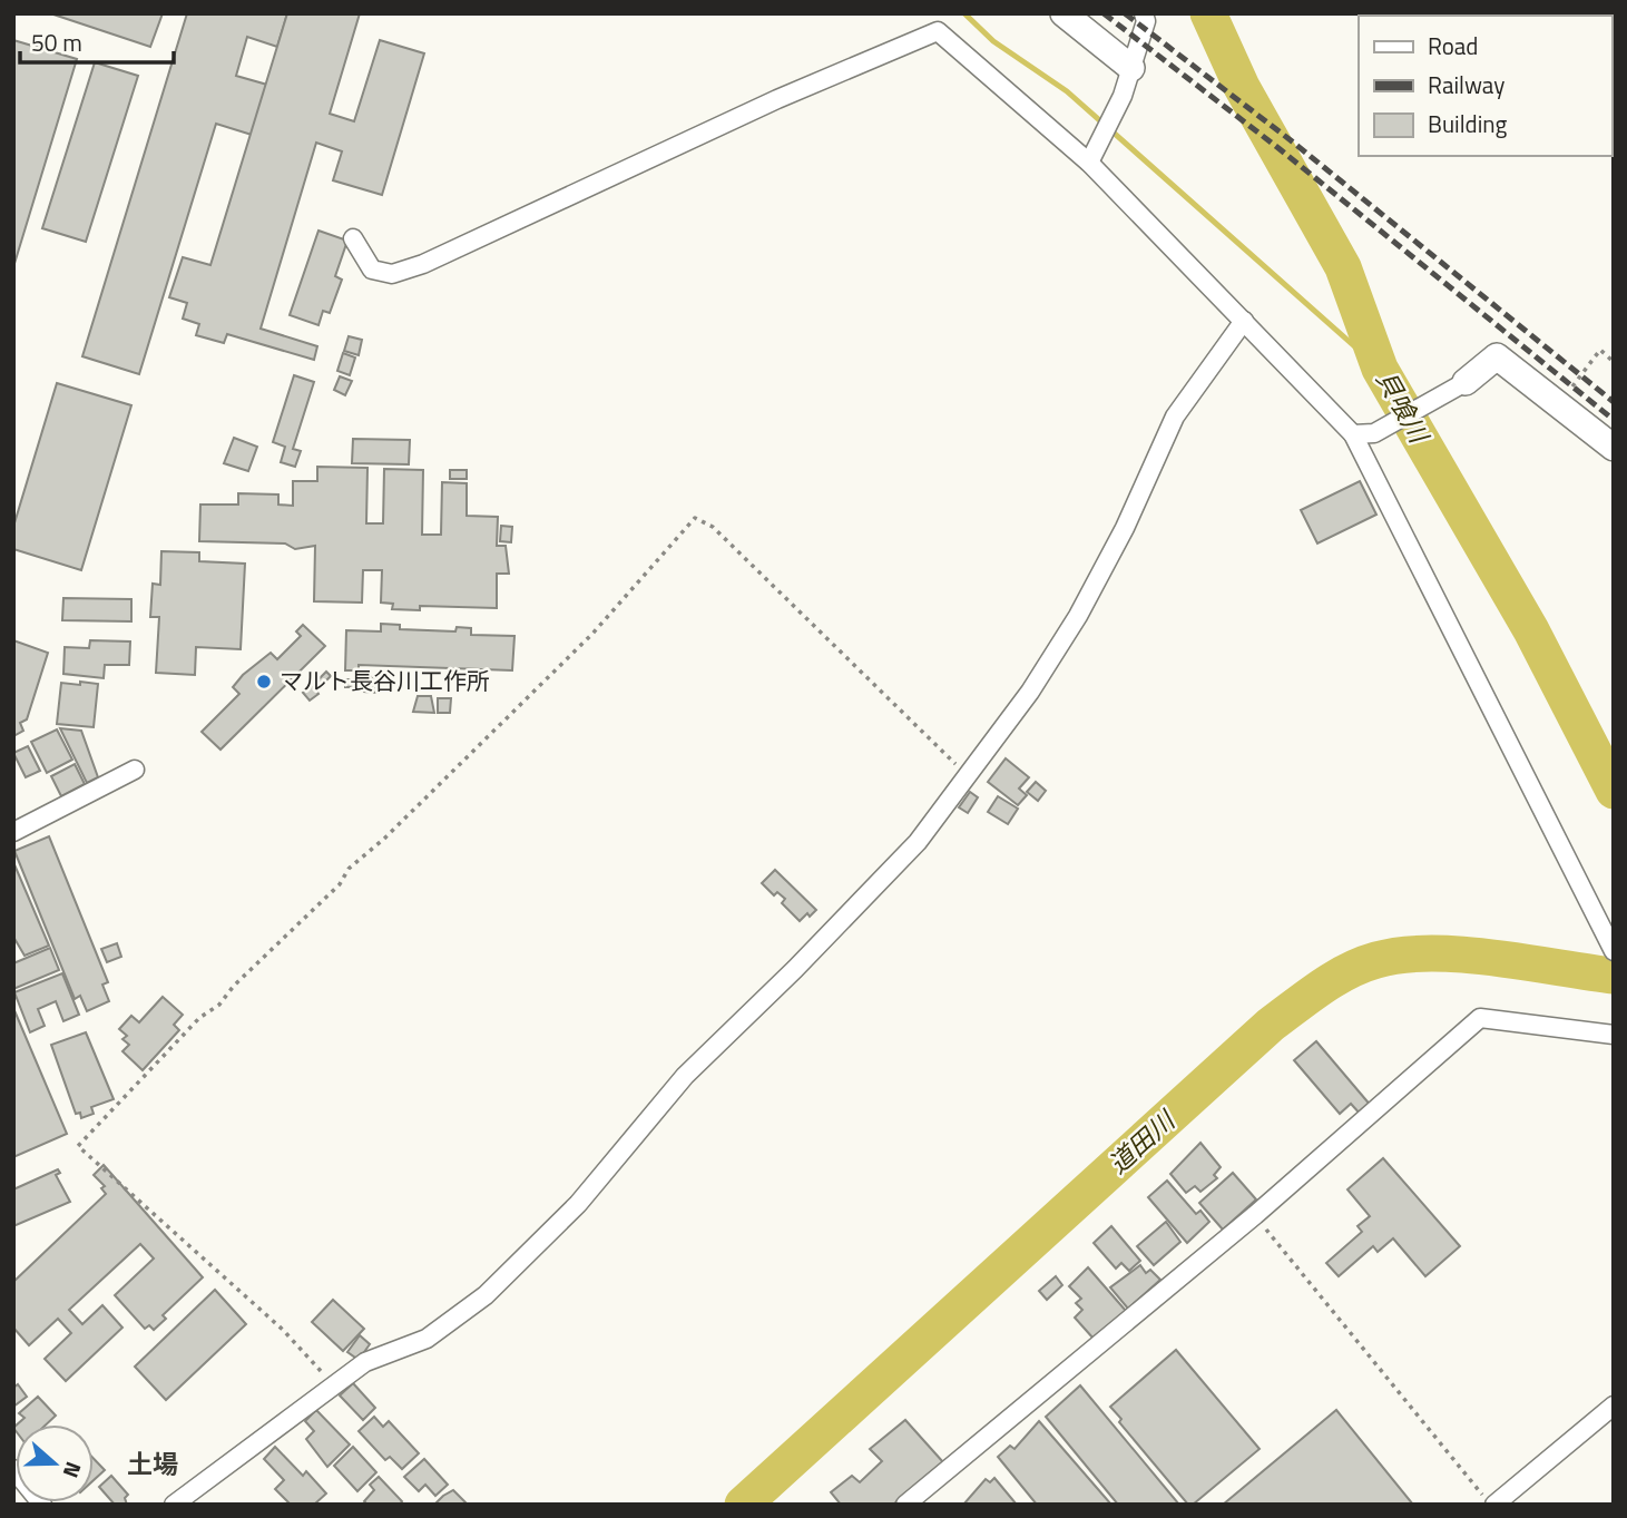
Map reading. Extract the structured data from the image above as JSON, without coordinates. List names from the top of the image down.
{
  "districts": ["土場"],
  "water": ["貝喰川", "道田川"],
  "places": ["マルト長谷川工作所"],
  "legend": ["Road", "Railway", "Building"],
  "scale_bar": "50 m",
  "north": "right"
}
